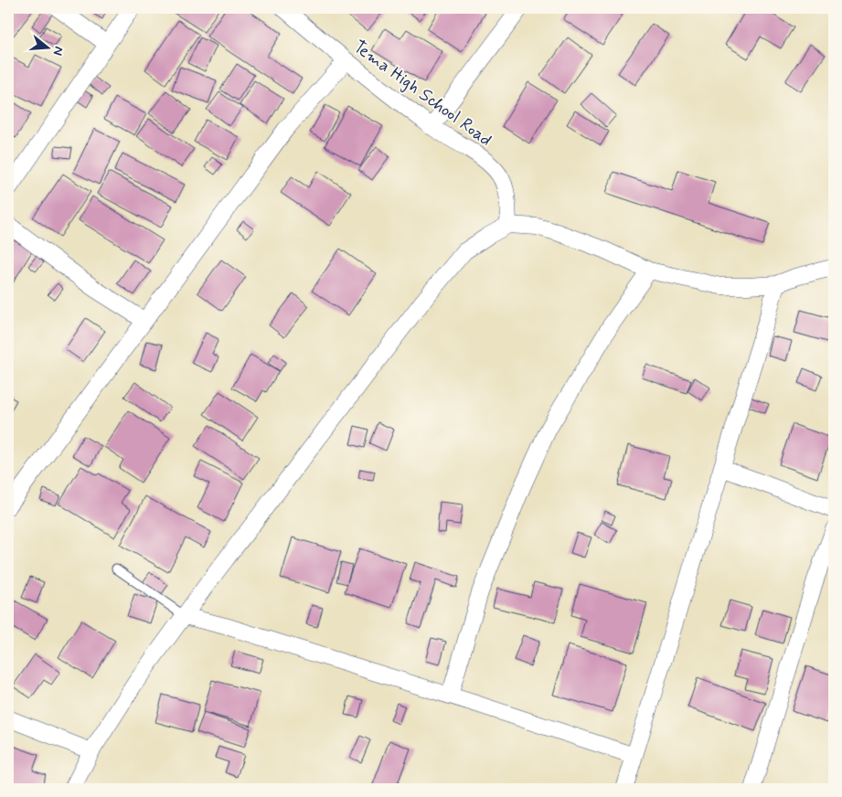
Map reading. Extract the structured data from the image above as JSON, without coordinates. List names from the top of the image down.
{
  "streets": {
    "street": ["Tema High School Road"]
  },
  "north": "right"
}
